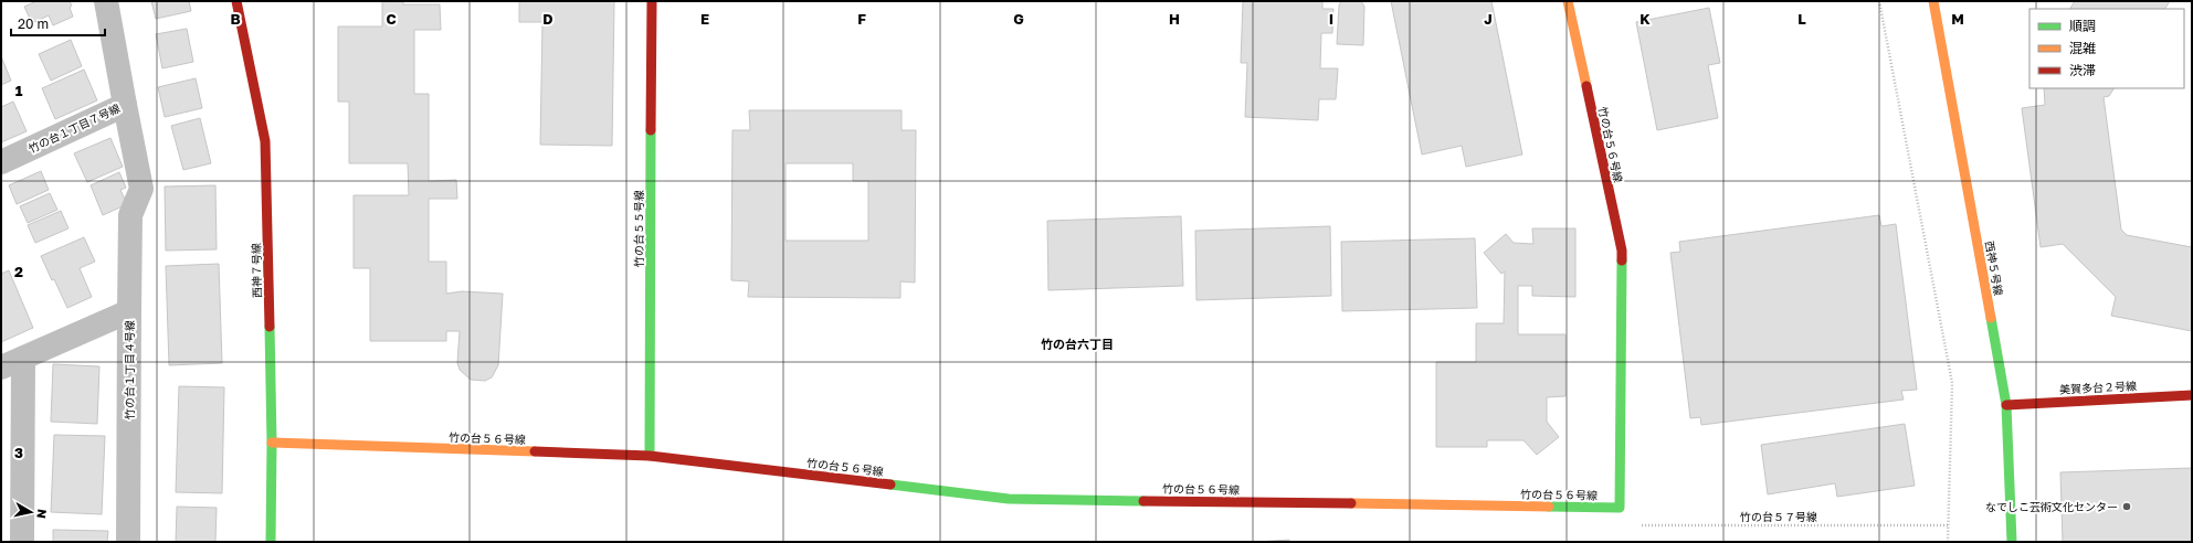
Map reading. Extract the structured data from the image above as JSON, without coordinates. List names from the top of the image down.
{
  "streets": {
    "street": [
      "竹の台１丁目７号線",
      "竹の台５６号線",
      "竹の台５５号線",
      "西神５号線",
      "西神７号線",
      "竹の台１丁目４号線",
      "美賀多台２号線"
    ],
    "path": ["竹の台５７号線"]
  },
  "crossings": [
    ["竹の台５６号線", "竹の台５５号線"],
    ["竹の台５６号線", "西神７号線"],
    ["竹の台５６号線", "竹の台５７号線"],
    ["西神５号線", "美賀多台２号線"]
  ],
  "districts": ["竹の台六丁目"],
  "places": ["なでしこ芸術文化センター"],
  "legend": ["順調", "混雑", "渋滞"],
  "scale_bar": "20 m",
  "north": "right",
  "grid": {
    "columns": [
      "B",
      "C",
      "D",
      "E",
      "F",
      "G",
      "H",
      "I",
      "J",
      "K",
      "L",
      "M"
    ],
    "rows": ["1", "2", "3"]
  }
}
